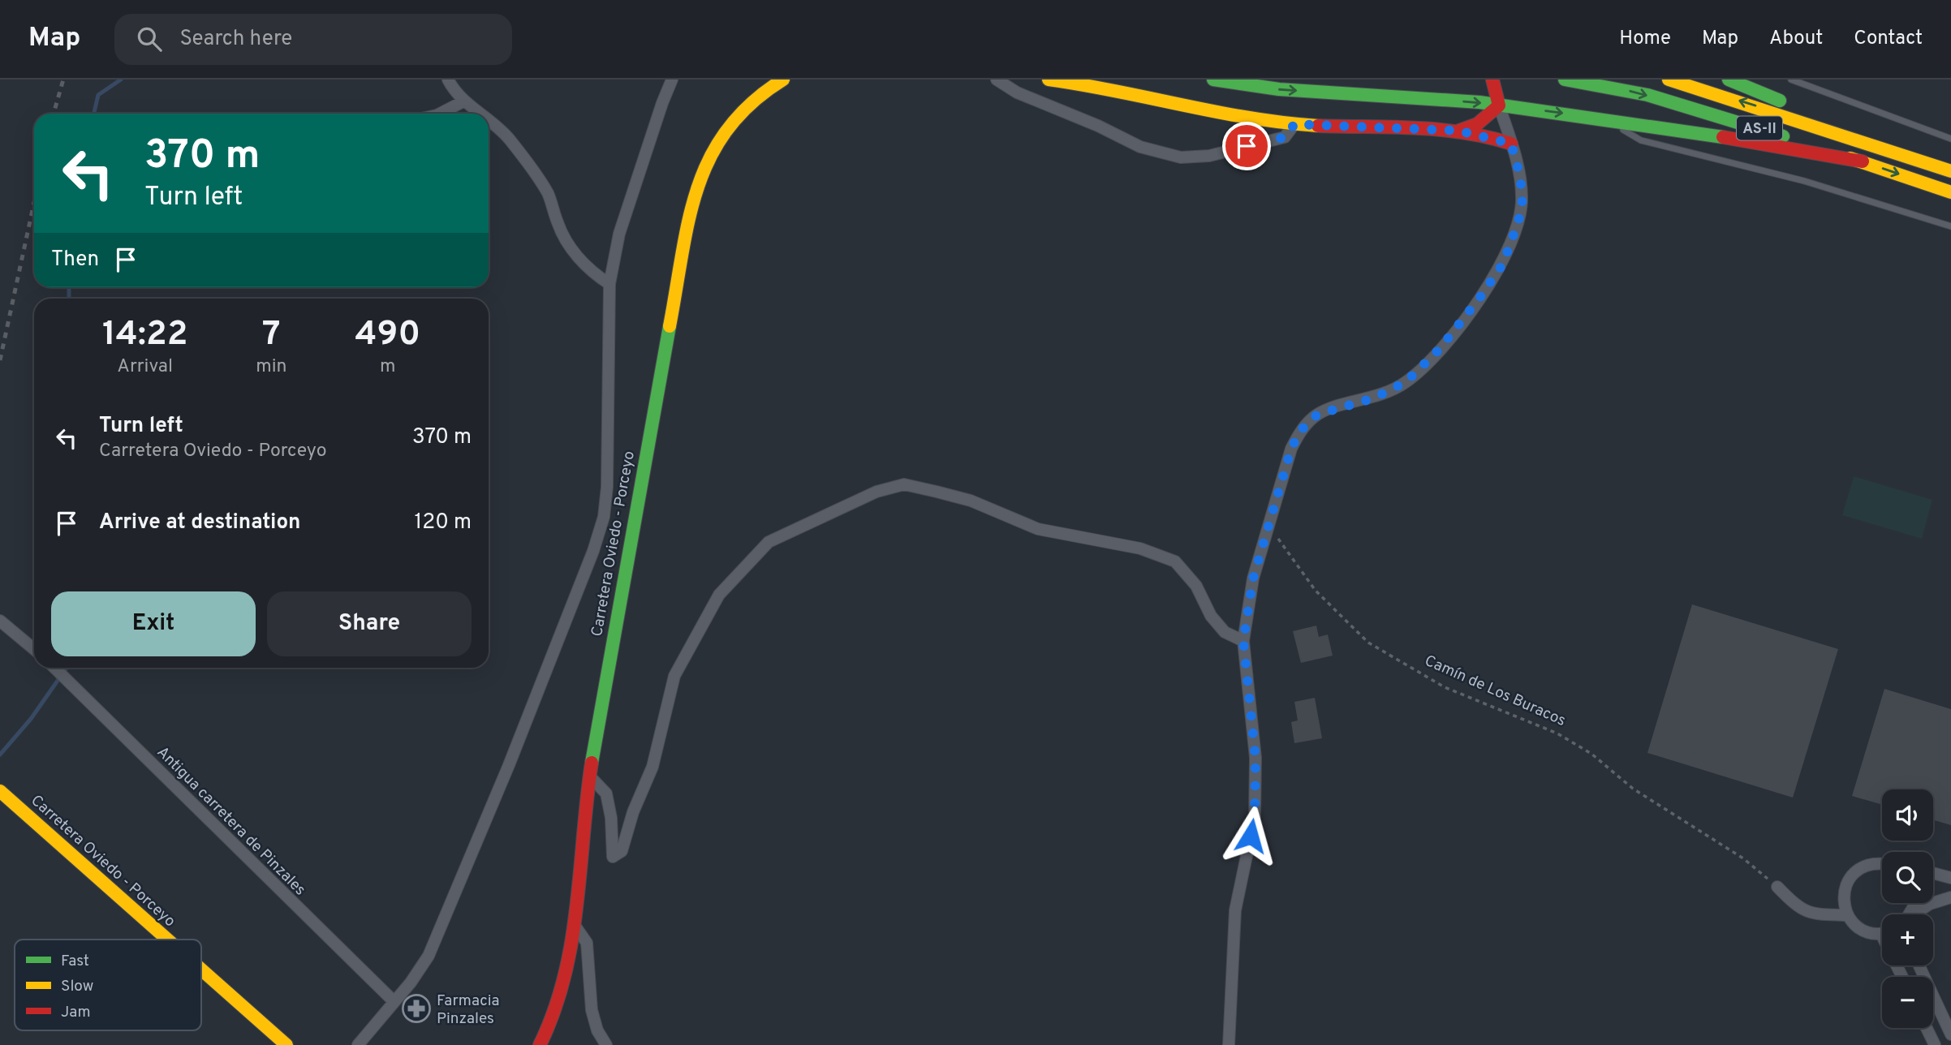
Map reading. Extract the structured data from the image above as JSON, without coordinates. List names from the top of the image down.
{
  "streets": {
    "main road": ["AS-II", "Carretera Oviedo - Porceyo"],
    "street": ["Antigua carretera de Pinzales"],
    "path": ["Camín de Los Buracos"]
  },
  "places": {
    "pharmacy": ["Farmacia Pinzales"]
  },
  "legend": ["Fast", "Slow", "Jam"],
  "page": {
    "header": "Map",
    "search": "Search here",
    "nav": [
      "Home",
      "Map",
      "About",
      "Contact"
    ],
    "turn": ["370 m", "Turn left"],
    "then": "Then",
    "eta": [
      "14:22",
      "Arrival",
      "7",
      "min",
      "490",
      "m"
    ],
    "list": [
      {
        "name": "Turn left",
        "note": "Carretera Oviedo - Porceyo",
        "value": "370 m"
      },
      {
        "name": "Arrive at destination",
        "value": "120 m"
      }
    ],
    "buttons": ["Exit", "Share"],
    "map_buttons": ["+", "−"]
  }
}
